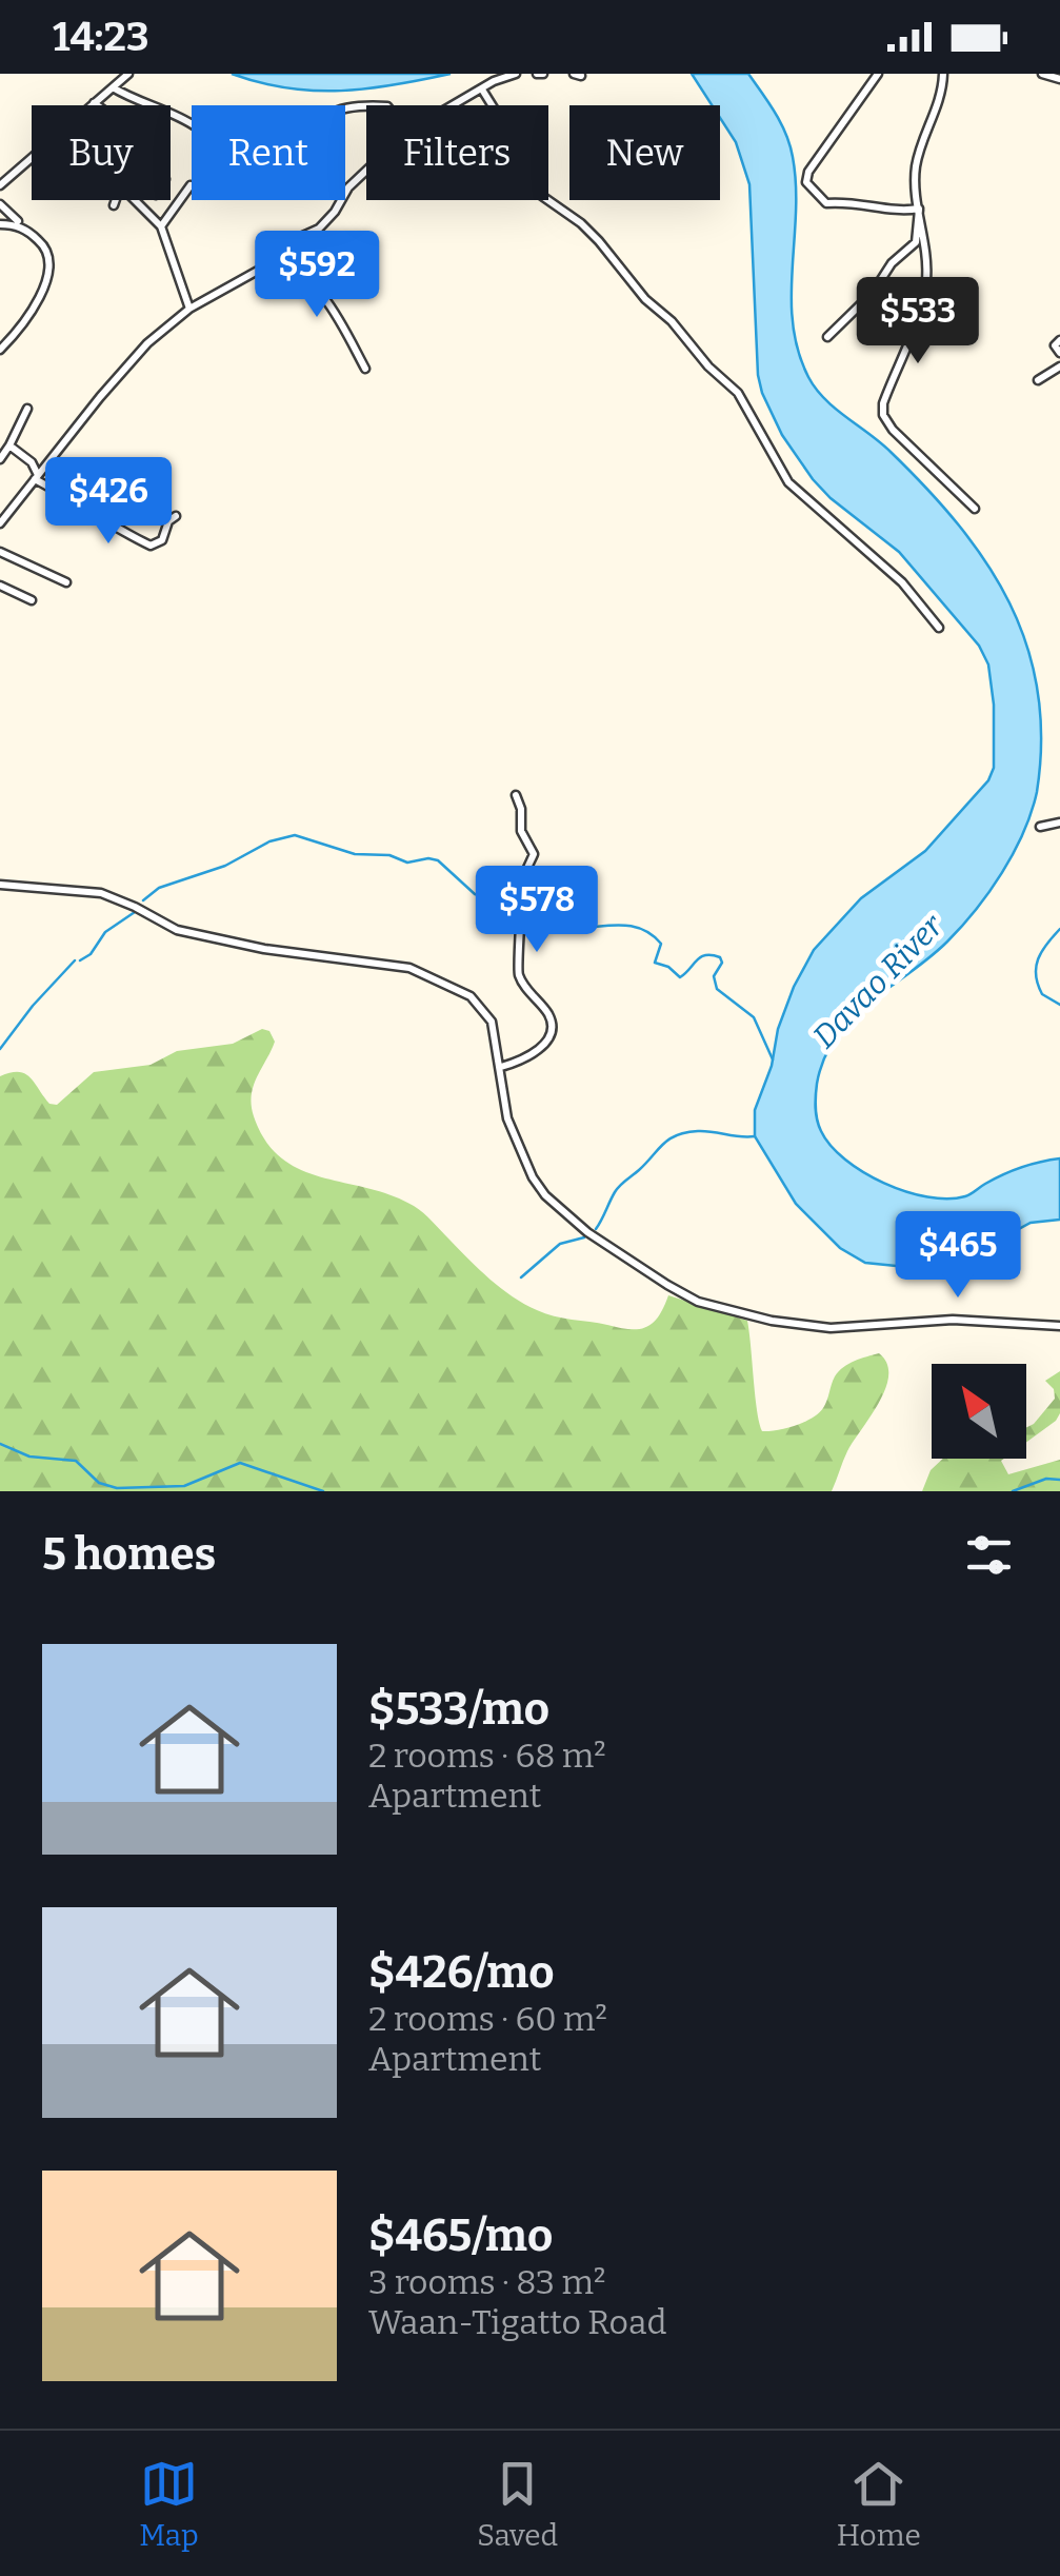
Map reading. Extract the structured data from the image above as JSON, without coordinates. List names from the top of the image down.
{
  "water": ["Davao River"],
  "north": "top left",
  "page": {
    "status": "14:23",
    "chip": [
      "Buy",
      "Rent",
      "Filters",
      "New"
    ],
    "price": [
      "$592",
      "$533",
      "$426",
      "$578",
      "$465"
    ],
    "heading": "5 homes",
    "list": [
      {
        "name": "$533/mo",
        "note": "2 rooms · 68 m² · Apartment"
      },
      {
        "name": "$426/mo",
        "note": "2 rooms · 60 m² · Apartment"
      },
      {
        "name": "$465/mo",
        "note": "3 rooms · 83 m² · Waan-Tigatto Road"
      }
    ],
    "tabs": ["Map", "Saved", "Home"]
  }
}
